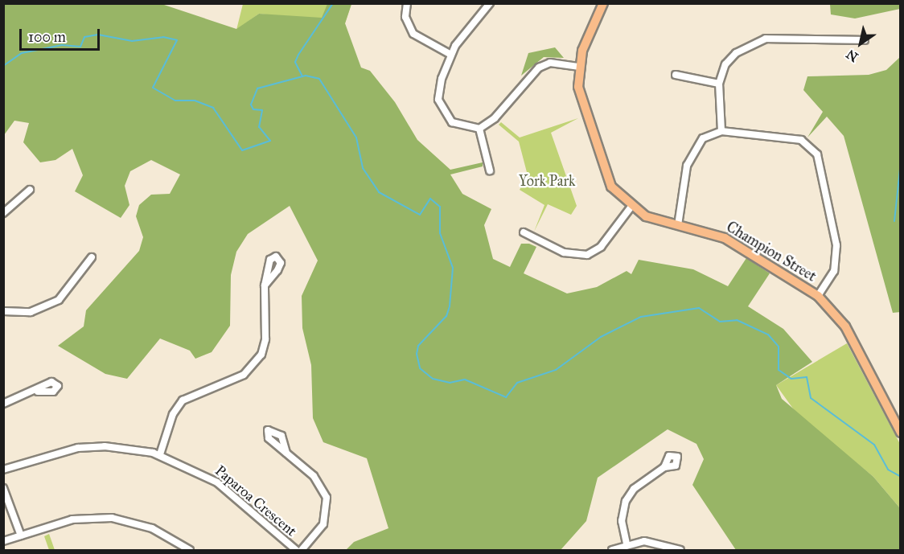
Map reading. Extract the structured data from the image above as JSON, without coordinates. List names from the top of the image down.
{
  "streets": {
    "main road": ["Champion Street"],
    "street": ["Paparoa Crescent"]
  },
  "parks": ["York Park"],
  "scale_bar": "100 m",
  "north": "bottom left"
}
